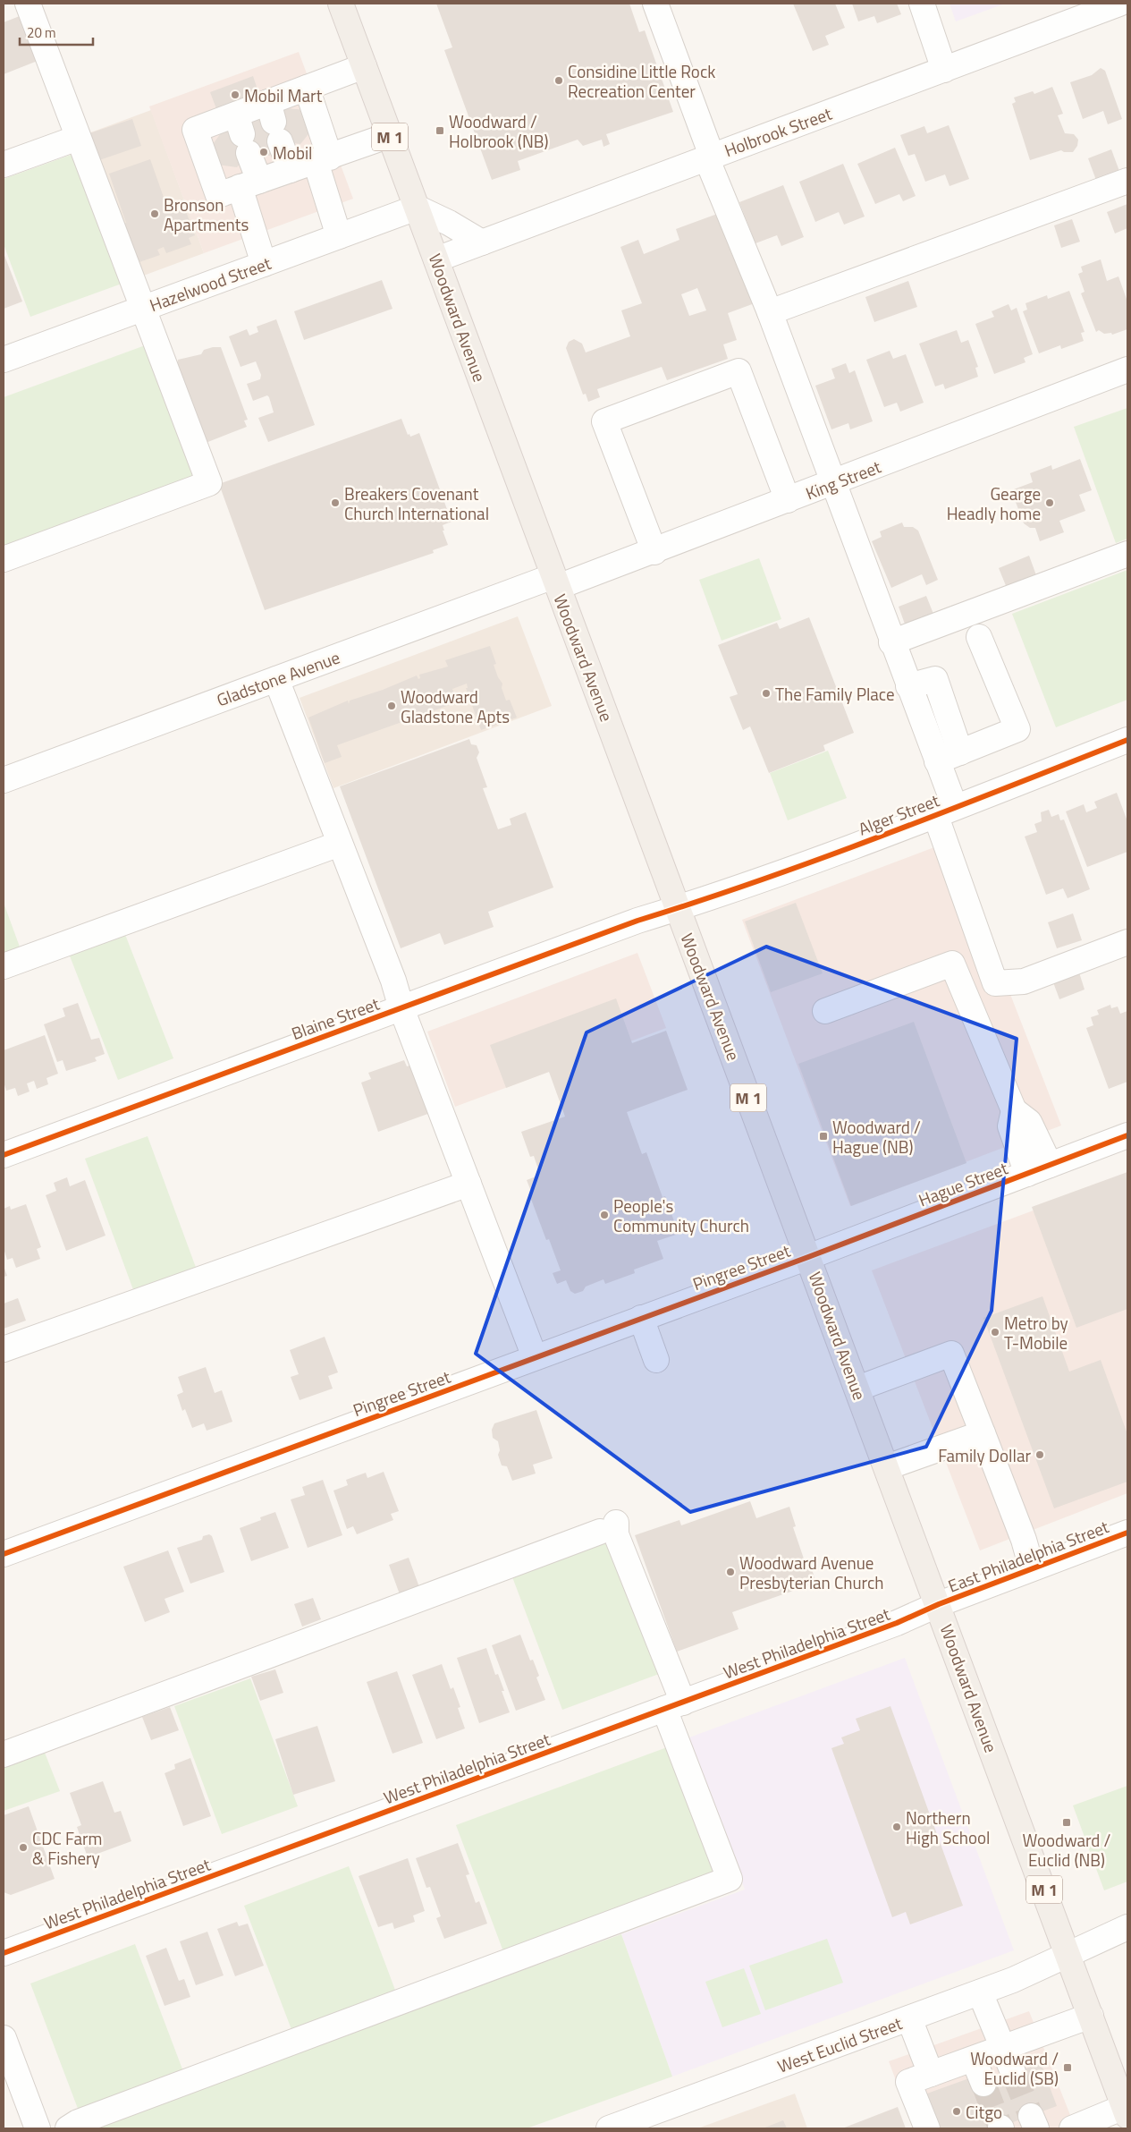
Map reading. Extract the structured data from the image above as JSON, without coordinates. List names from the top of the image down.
{
  "streets": {
    "main road": ["M 1", "Woodward Avenue"],
    "street": [
      "Holbrook Street",
      "Hazelwood Street",
      "King Street",
      "Gladstone Avenue",
      "Alger Street",
      "Blaine Street",
      "Hague Street",
      "Pingree Street",
      "East Philadelphia Street",
      "West Philadelphia Street",
      "West Euclid Street"
    ]
  },
  "crossings": [
    ["Holbrook Street", "Woodward Avenue"],
    ["Hazelwood Street", "Woodward Avenue"],
    ["Woodward Avenue", "King Street"],
    ["Woodward Avenue", "Gladstone Avenue"],
    ["Woodward Avenue", "Alger Street"],
    ["Woodward Avenue", "Blaine Street"],
    ["Woodward Avenue", "Hague Street"],
    ["Woodward Avenue", "Pingree Street"],
    ["Woodward Avenue", "East Philadelphia Street"],
    ["Woodward Avenue", "West Philadelphia Street"],
    ["Woodward Avenue", "West Euclid Street"],
    ["King Street", "Gladstone Avenue"],
    ["Alger Street", "Blaine Street"],
    ["Hague Street", "Pingree Street"],
    ["East Philadelphia Street", "West Philadelphia Street"]
  ],
  "places": {
    "other": [
      "Considine Little Rock Recreation Center",
      "Mobil Mart",
      "Mobil",
      "Bronson Apartments",
      "Breakers Covenant Church International",
      "Gearge Headly home",
      "The Family Place",
      "Woodward Gladstone Apts",
      "People's Community Church",
      "Metro by T-Mobile",
      "Family Dollar",
      "Woodward Avenue Presbyterian Church",
      "Northern High School",
      "CDC Farm & Fishery",
      "Citgo"
    ],
    "transit": [
      "Woodward / Holbrook (NB)",
      "Woodward / Hague (NB)",
      "Woodward / Euclid (NB)",
      "Woodward / Euclid (SB)"
    ]
  },
  "scale_bar": "20 m"
}
